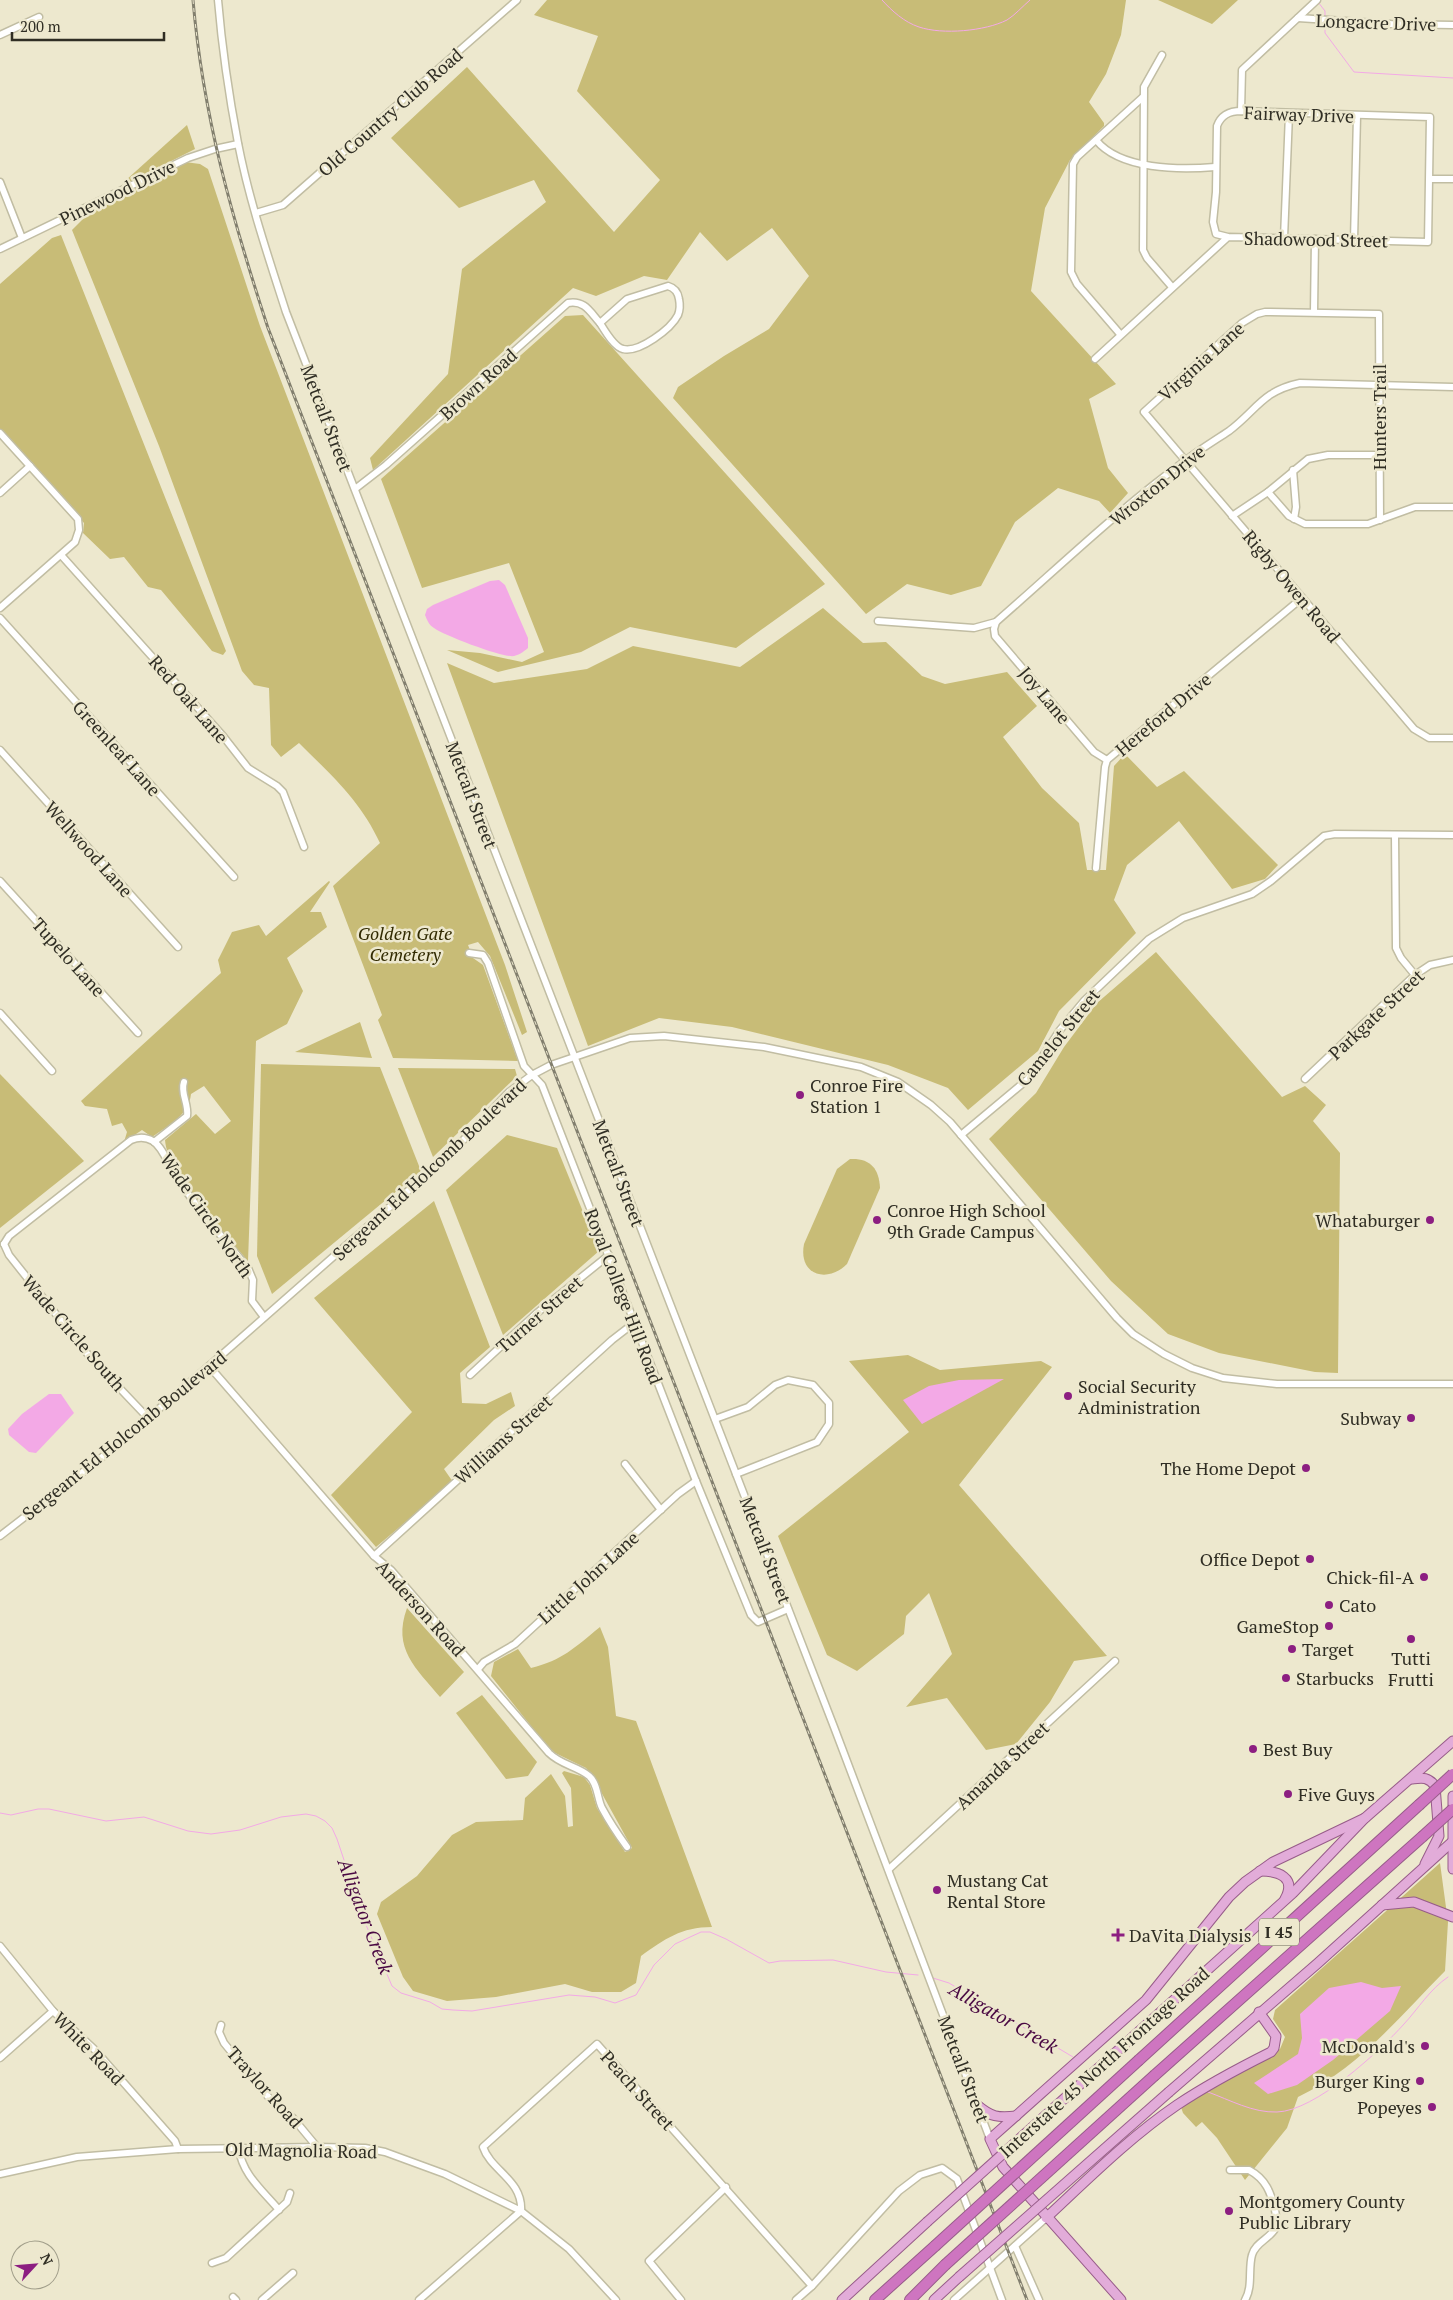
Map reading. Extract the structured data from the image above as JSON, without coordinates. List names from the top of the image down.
{
  "streets": {
    "highway": ["I 45"],
    "main road": ["Metcalf Street", "Interstate 45 North Frontage Road"],
    "street": [
      "Longacre Drive",
      "Old Country Club Road",
      "Fairway Drive",
      "Pinewood Drive",
      "Shadowood Street",
      "Virginia Lane",
      "Brown Road",
      "Hunters Trail",
      "Wroxton Drive",
      "Rigby Owen Road",
      "Joy Lane",
      "Red Oak Lane",
      "Hereford Drive",
      "Greenleaf Lane",
      "Wellwood Lane",
      "Tupelo Lane",
      "Parkgate Street",
      "Camelot Street",
      "Sergeant Ed Holcomb Boulevard",
      "Wade Circle North",
      "Royal College Hill Road",
      "Turner Street",
      "Wade Circle South",
      "Williams Street",
      "Little John Lane",
      "Anderson Road",
      "Amanda Street",
      "White Road",
      "Traylor Road",
      "Peach Street",
      "Old Magnolia Road"
    ]
  },
  "crossings": [
    ["Old Country Club Road", "Metcalf Street"],
    ["Fairway Drive", "Shadowood Street"],
    ["Pinewood Drive", "Metcalf Street"],
    ["Virginia Lane", "Hunters Trail"],
    ["Virginia Lane", "Rigby Owen Road"],
    ["Brown Road", "Metcalf Street"],
    ["Hunters Trail", "Wroxton Drive"],
    ["Metcalf Street", "Sergeant Ed Holcomb Boulevard"],
    ["Metcalf Street", "Royal College Hill Road"],
    ["Metcalf Street", "Amanda Street"],
    ["Wroxton Drive", "Rigby Owen Road"],
    ["Wroxton Drive", "Joy Lane"],
    ["Rigby Owen Road", "Hereford Drive"],
    ["Joy Lane", "Hereford Drive"],
    ["Camelot Street", "Sergeant Ed Holcomb Boulevard"],
    ["Sergeant Ed Holcomb Boulevard", "Wade Circle North"],
    ["Sergeant Ed Holcomb Boulevard", "Royal College Hill Road"],
    ["Sergeant Ed Holcomb Boulevard", "Wade Circle South"],
    ["Sergeant Ed Holcomb Boulevard", "Anderson Road"],
    ["Royal College Hill Road", "Turner Street"],
    ["Royal College Hill Road", "Williams Street"],
    ["Royal College Hill Road", "Little John Lane"],
    ["Williams Street", "Anderson Road"],
    ["Little John Lane", "Anderson Road"],
    ["White Road", "Old Magnolia Road"],
    ["Traylor Road", "Old Magnolia Road"],
    ["Peach Street", "Old Magnolia Road"]
  ],
  "water": ["Alligator Creek"],
  "parks": ["Golden Gate Cemetery"],
  "places": {
    "other": [
      "Conroe Fire Station 1",
      "Conroe High School 9th Grade Campus",
      "Whataburger",
      "Social Security Administration",
      "Subway",
      "The Home Depot",
      "Office Depot",
      "Chick-fil-A",
      "Cato",
      "GameStop",
      "Tutti Frutti",
      "Target",
      "Starbucks",
      "Best Buy",
      "Five Guys",
      "Mustang Cat Rental Store",
      "McDonald's",
      "Burger King",
      "Popeyes",
      "Montgomery County Public Library"
    ],
    "health": ["DaVita Dialysis"]
  },
  "scale_bar": "200 m",
  "north": "top right"
}
